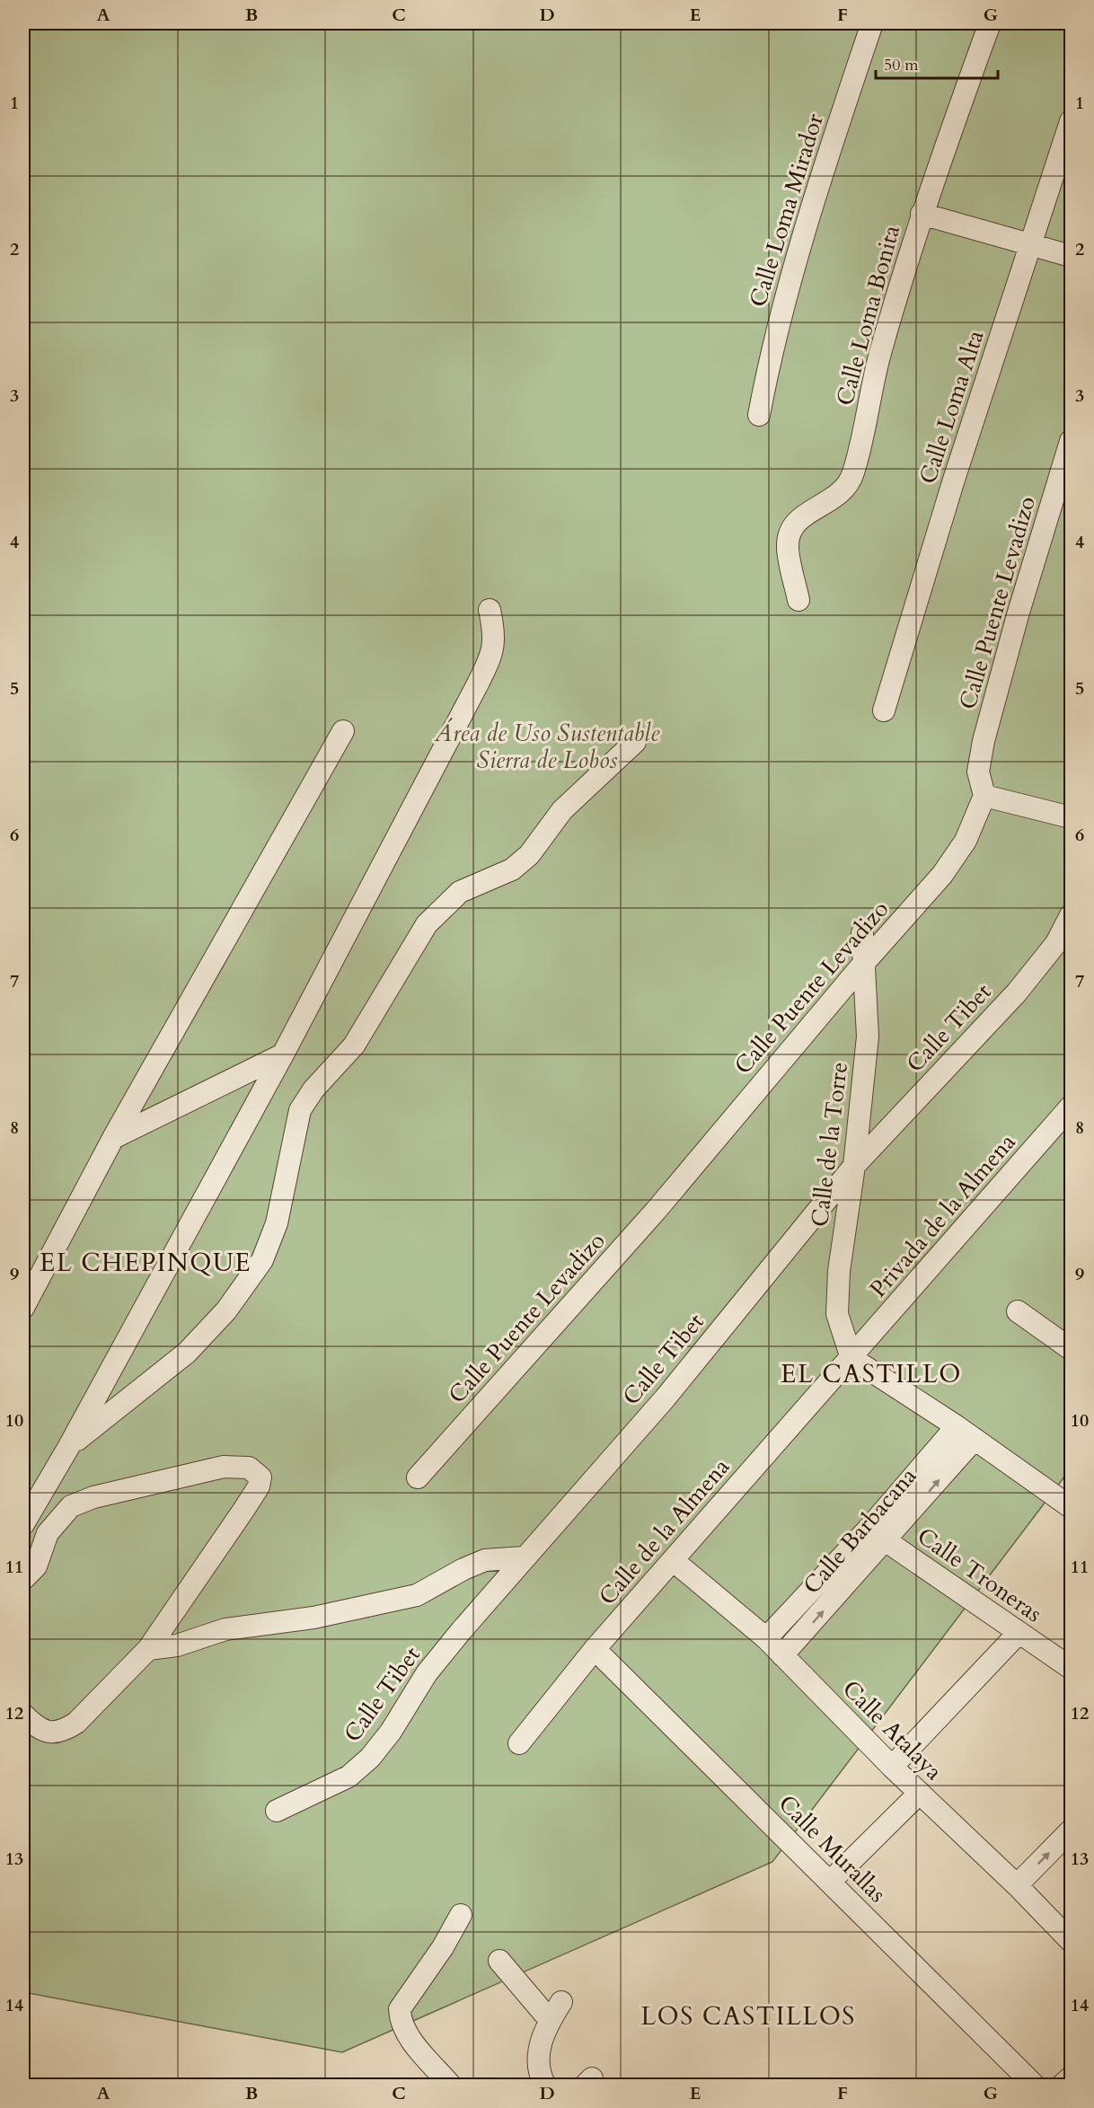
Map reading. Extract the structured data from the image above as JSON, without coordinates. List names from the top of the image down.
{
  "streets": {
    "street": [
      "Calle Loma Mirador",
      "Calle Loma Bonita",
      "Calle Loma Alta",
      "Calle Puente Levadizo",
      "Calle Tibet",
      "Calle de la Torre",
      "Privada de la Almena",
      "Calle Barbacana",
      "Calle de la Almena",
      "Calle Troneras",
      "Calle Atalaya",
      "Calle Murallas"
    ]
  },
  "crossings": [
    ["Calle Puente Levadizo", "Calle de la Torre"],
    ["Calle Tibet", "Calle de la Torre"],
    ["Calle de la Torre", "Privada de la Almena"],
    ["Calle de la Torre", "Calle de la Almena"],
    ["Privada de la Almena", "Calle de la Almena"],
    ["Calle Barbacana", "Calle Troneras"],
    ["Calle Barbacana", "Calle Atalaya"],
    ["Calle de la Almena", "Calle Atalaya"],
    ["Calle de la Almena", "Calle Murallas"]
  ],
  "districts": ["EL CHEPINQUE", "EL CASTILLO", "LOS CASTILLOS"],
  "parks": ["Área de Uso Sustentable Sierra de Lobos"],
  "scale_bar": "50 m",
  "grid": {
    "columns": [
      "A",
      "B",
      "C",
      "D",
      "E",
      "F",
      "G"
    ],
    "rows": [
      "1",
      "2",
      "3",
      "4",
      "5",
      "6",
      "7",
      "8",
      "9",
      "10",
      "11",
      "12",
      "13",
      "14"
    ]
  }
}
